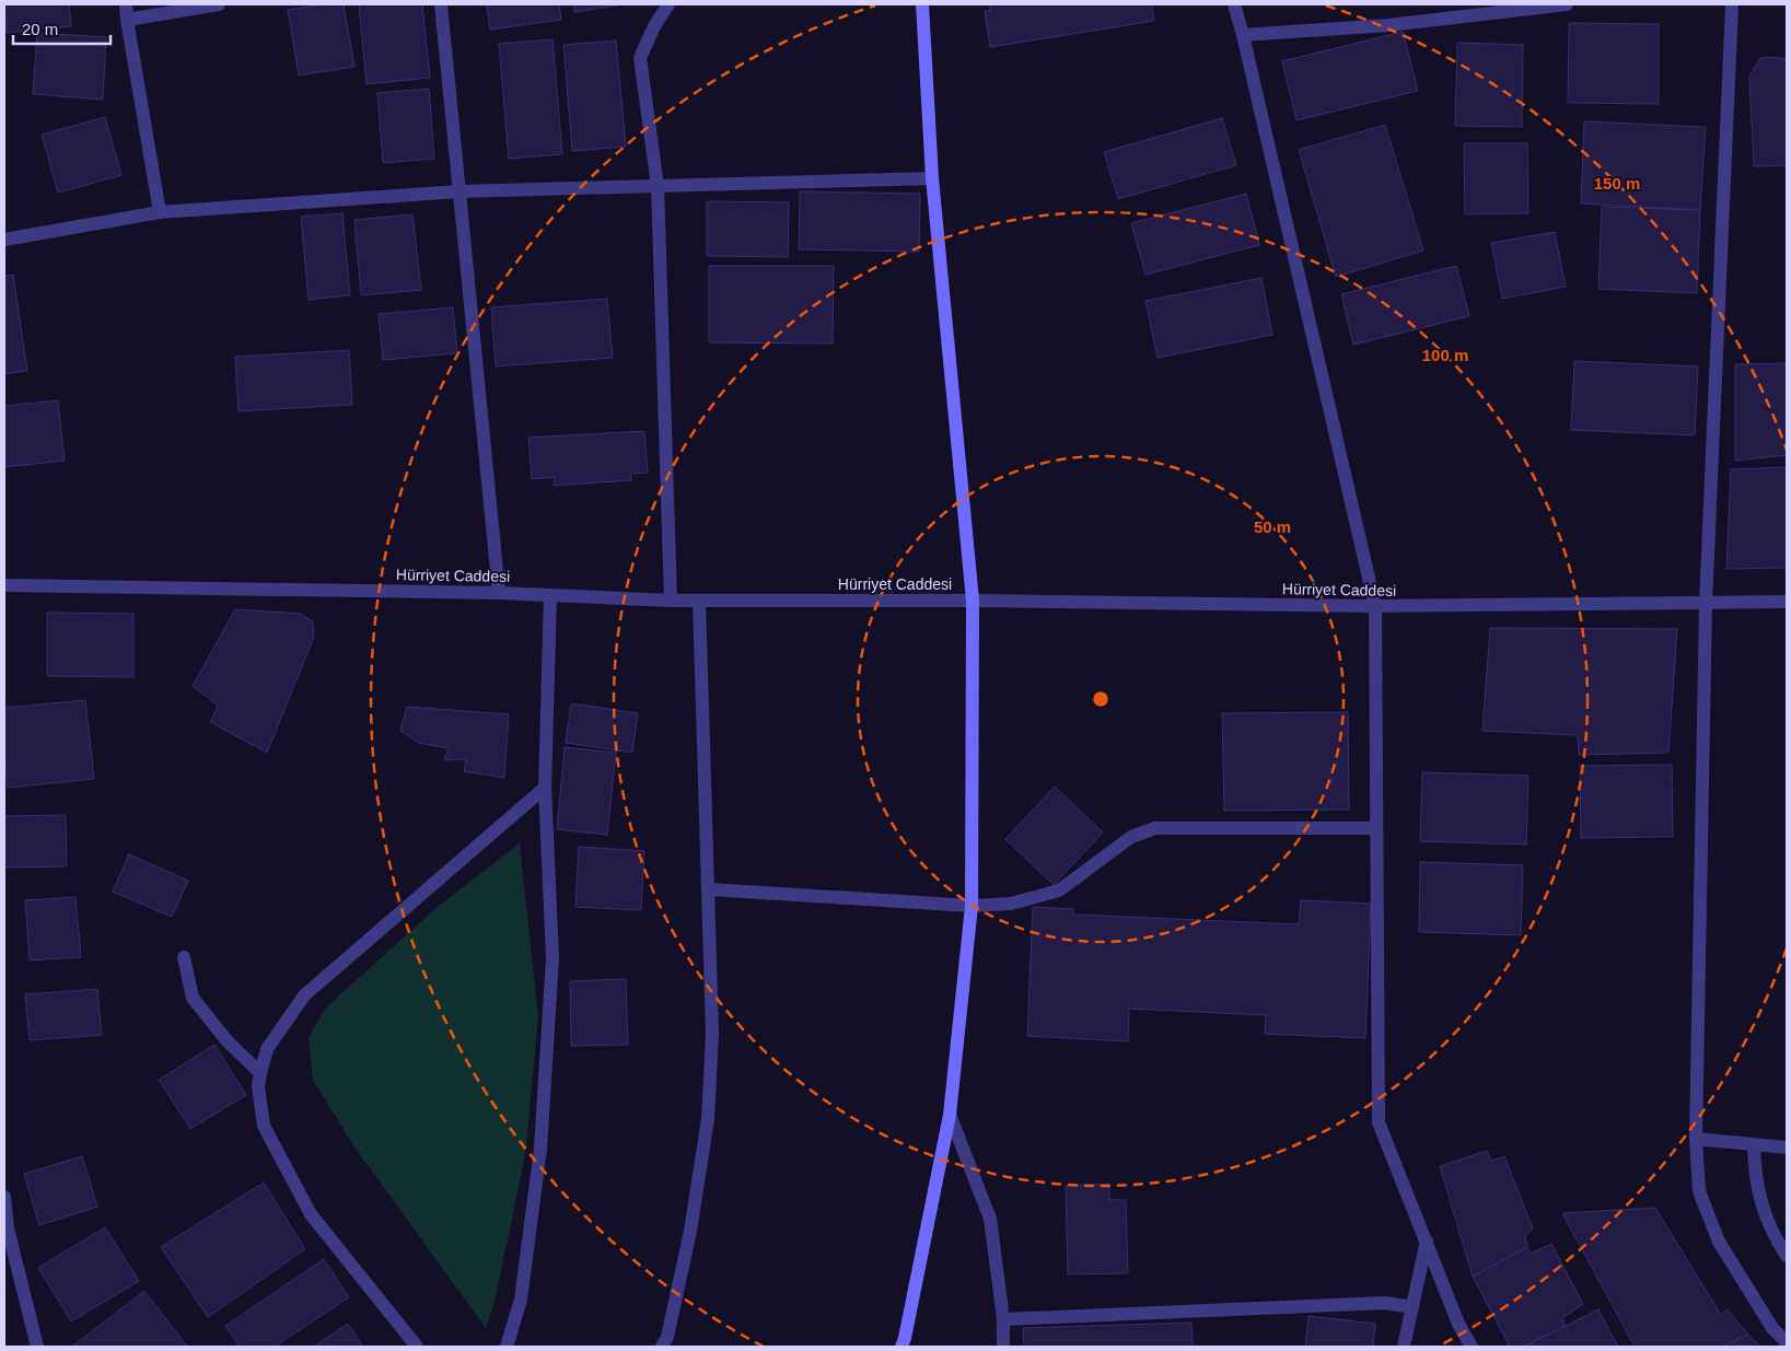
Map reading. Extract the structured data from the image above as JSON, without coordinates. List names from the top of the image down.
{
  "streets": {
    "street": ["Hürriyet Caddesi"]
  },
  "scale_bar": "20 m",
  "rings": ["150 m", "100 m", "50 m"]
}
